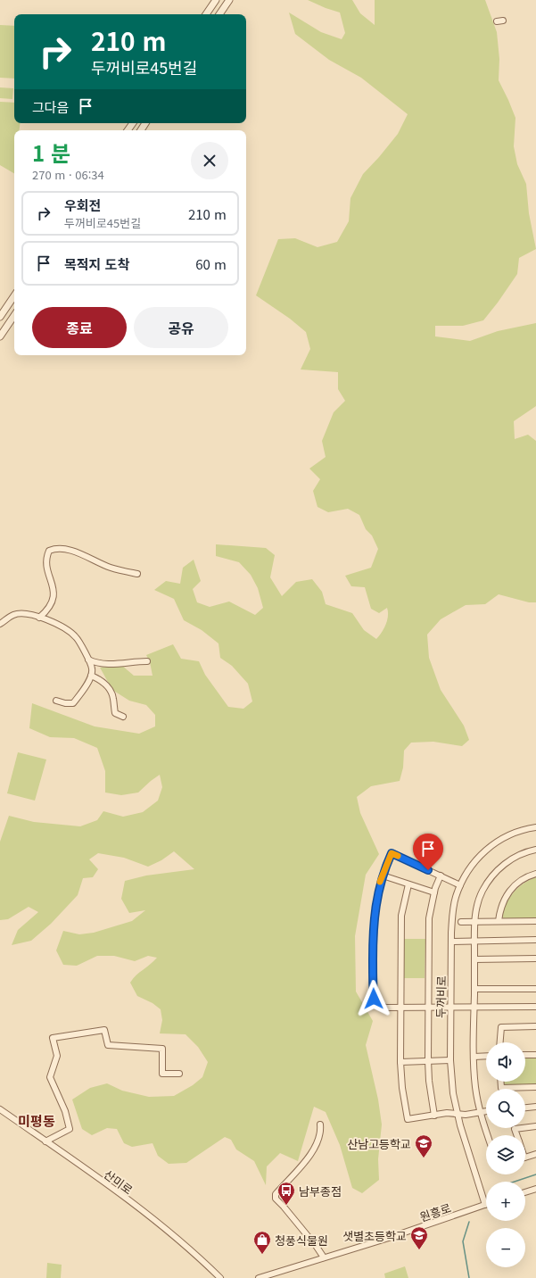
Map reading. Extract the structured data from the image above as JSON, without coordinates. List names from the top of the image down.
{
  "streets": {
    "street": ["두꺼비로", "산미로", "원흥로"]
  },
  "crossings": [
    ["두꺼비로", "원흥로"]
  ],
  "districts": ["미평동"],
  "places": {
    "school or university": ["산남고등학교", "샛별초등학교"],
    "bus stop": ["남부종점"],
    "shop": ["청풍식물원"]
  },
  "page": {
    "turn": ["210 m", "두꺼비로45번길"],
    "then": "그다음",
    "heading": ["1 분", "270 m · 06:34"],
    "list": [
      {
        "name": "우회전",
        "note": "두꺼비로45번길",
        "value": "210 m"
      },
      {
        "name": "목적지 도착",
        "value": "60 m"
      }
    ],
    "buttons": ["종료", "공유"],
    "map_buttons": ["+", "−"]
  }
}
